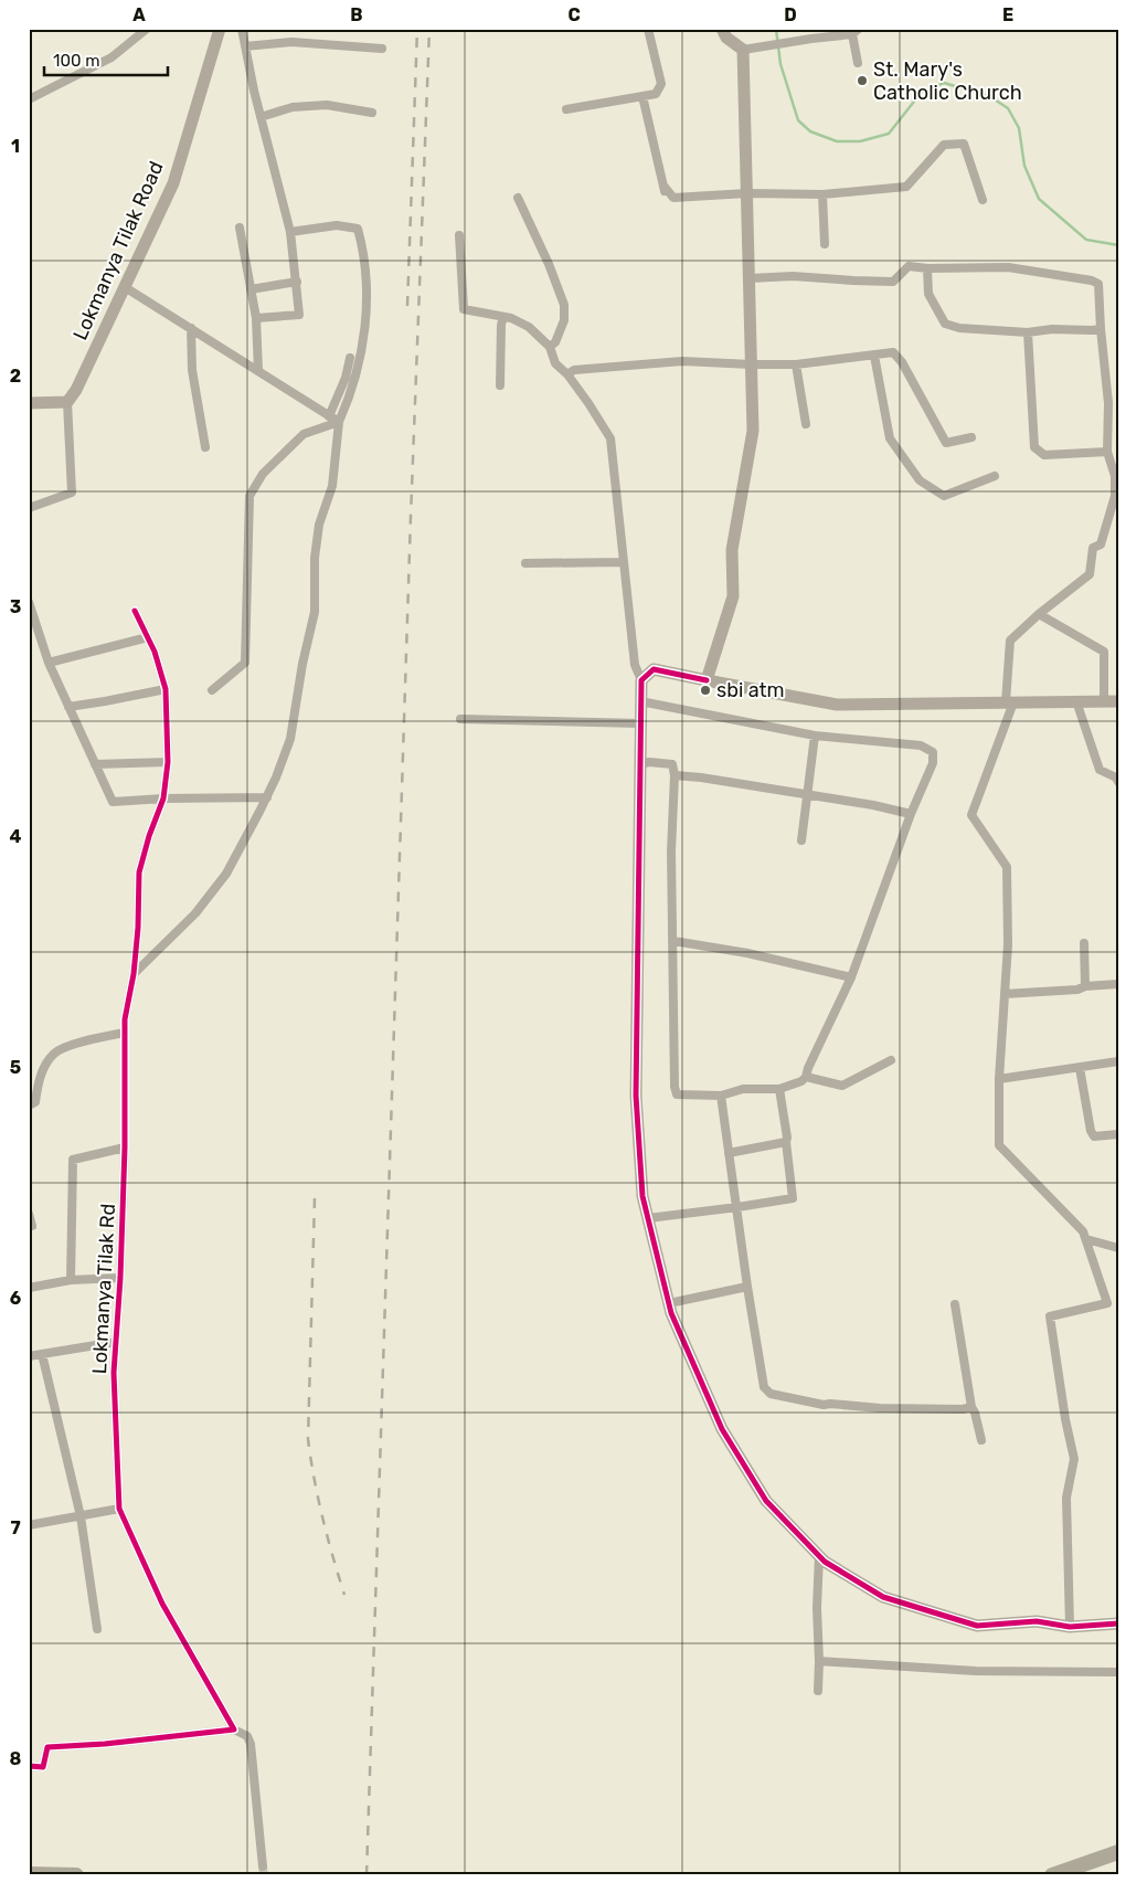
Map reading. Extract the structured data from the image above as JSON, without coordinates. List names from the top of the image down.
{
  "streets": {
    "street": ["Lokmanya Tilak Road", "Lokmanya Tilak Rd"]
  },
  "places": ["St. Mary's Catholic Church", "sbi atm"],
  "scale_bar": "100 m",
  "grid": {
    "columns": [
      "A",
      "B",
      "C",
      "D",
      "E"
    ],
    "rows": [
      "1",
      "2",
      "3",
      "4",
      "5",
      "6",
      "7",
      "8"
    ]
  }
}
